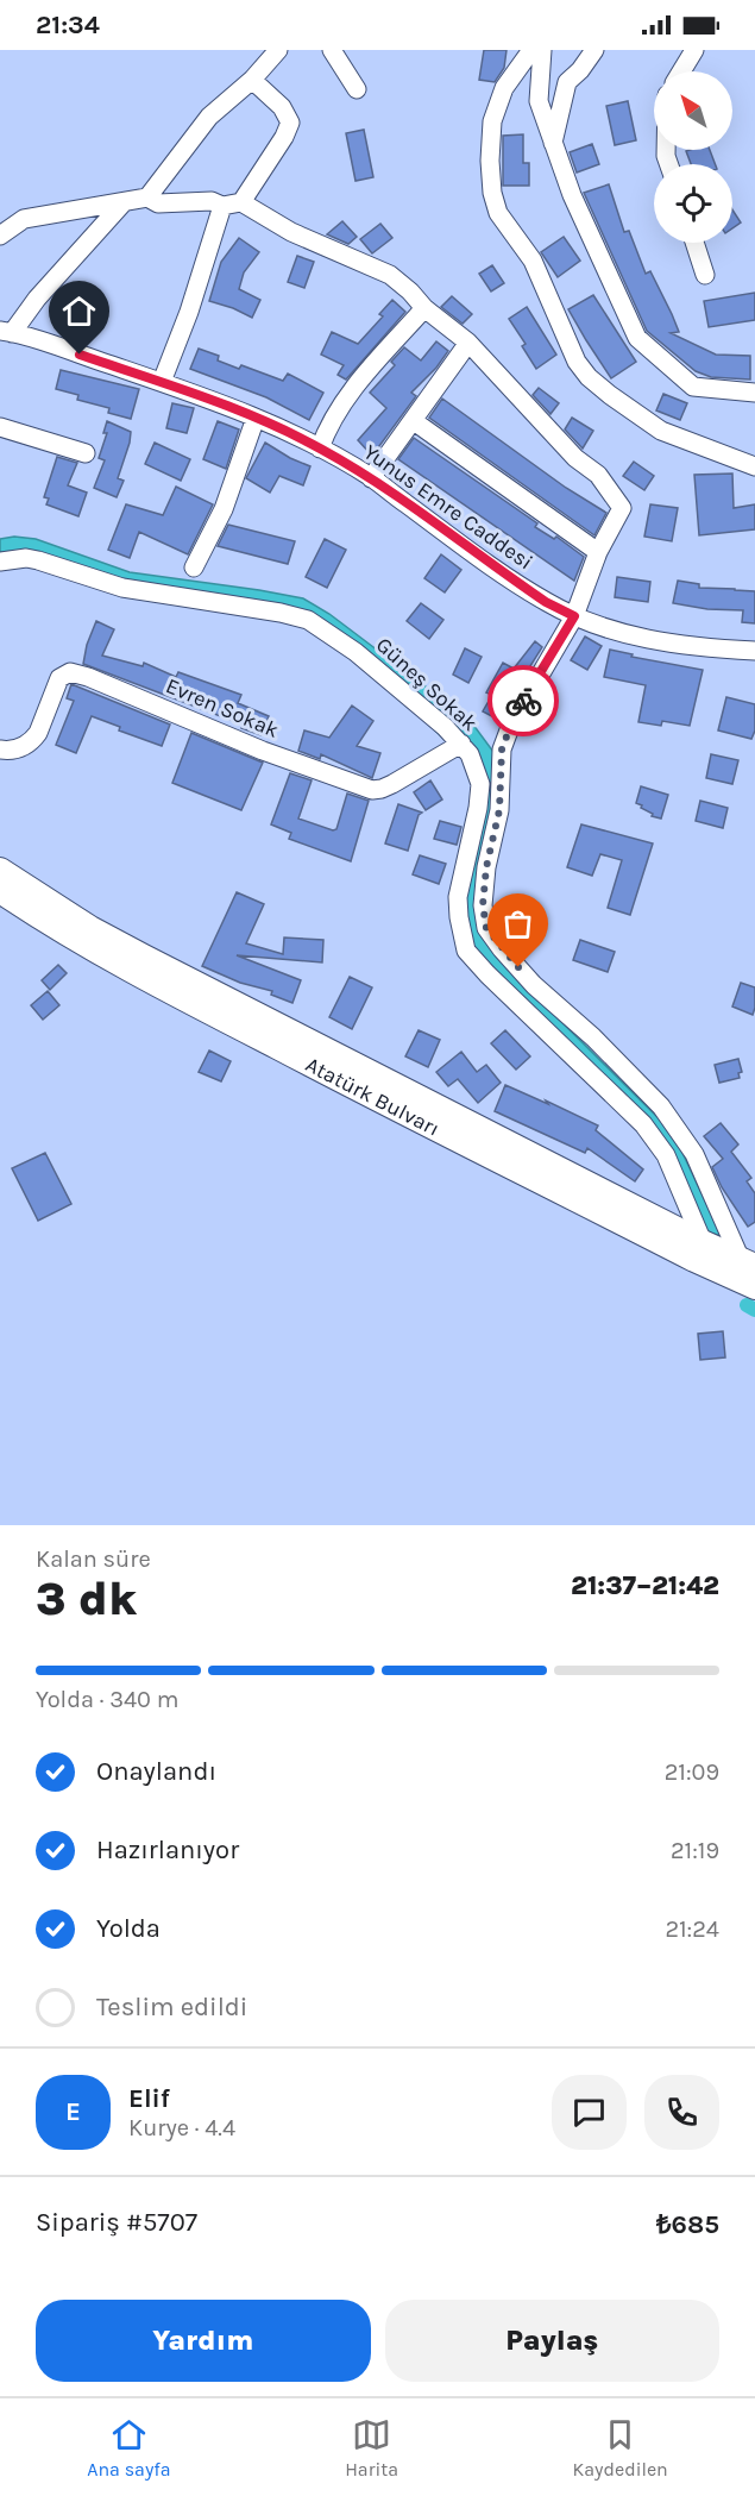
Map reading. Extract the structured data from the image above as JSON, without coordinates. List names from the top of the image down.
{
  "streets": {
    "main road": ["Atatürk Bulvarı"],
    "street": ["Yunus Emre Caddesi", "Güneş Sokak", "Evren Sokak"]
  },
  "crossings": [
    ["Güneş Sokak", "Evren Sokak"],
    ["Güneş Sokak", "Atatürk Bulvarı"]
  ],
  "north": "top left",
  "page": {
    "status": "21:34",
    "heading": ["3 dk", "Kalan süre", "21:37–21:42"],
    "panel": [
      "Elif",
      "Kurye · 4.4",
      "Sipariş #5707",
      "₺685"
    ],
    "bar": "Yolda · 340 m",
    "list": [
      ["Onaylandı", "21:09"],
      ["Hazırlanıyor", "21:19"],
      ["Yolda", "21:24"],
      "Teslim edildi"
    ],
    "round": "E",
    "buttons": ["Yardım", "Paylaş"],
    "tabs": ["Ana sayfa", "Harita", "Kaydedilen"]
  }
}
